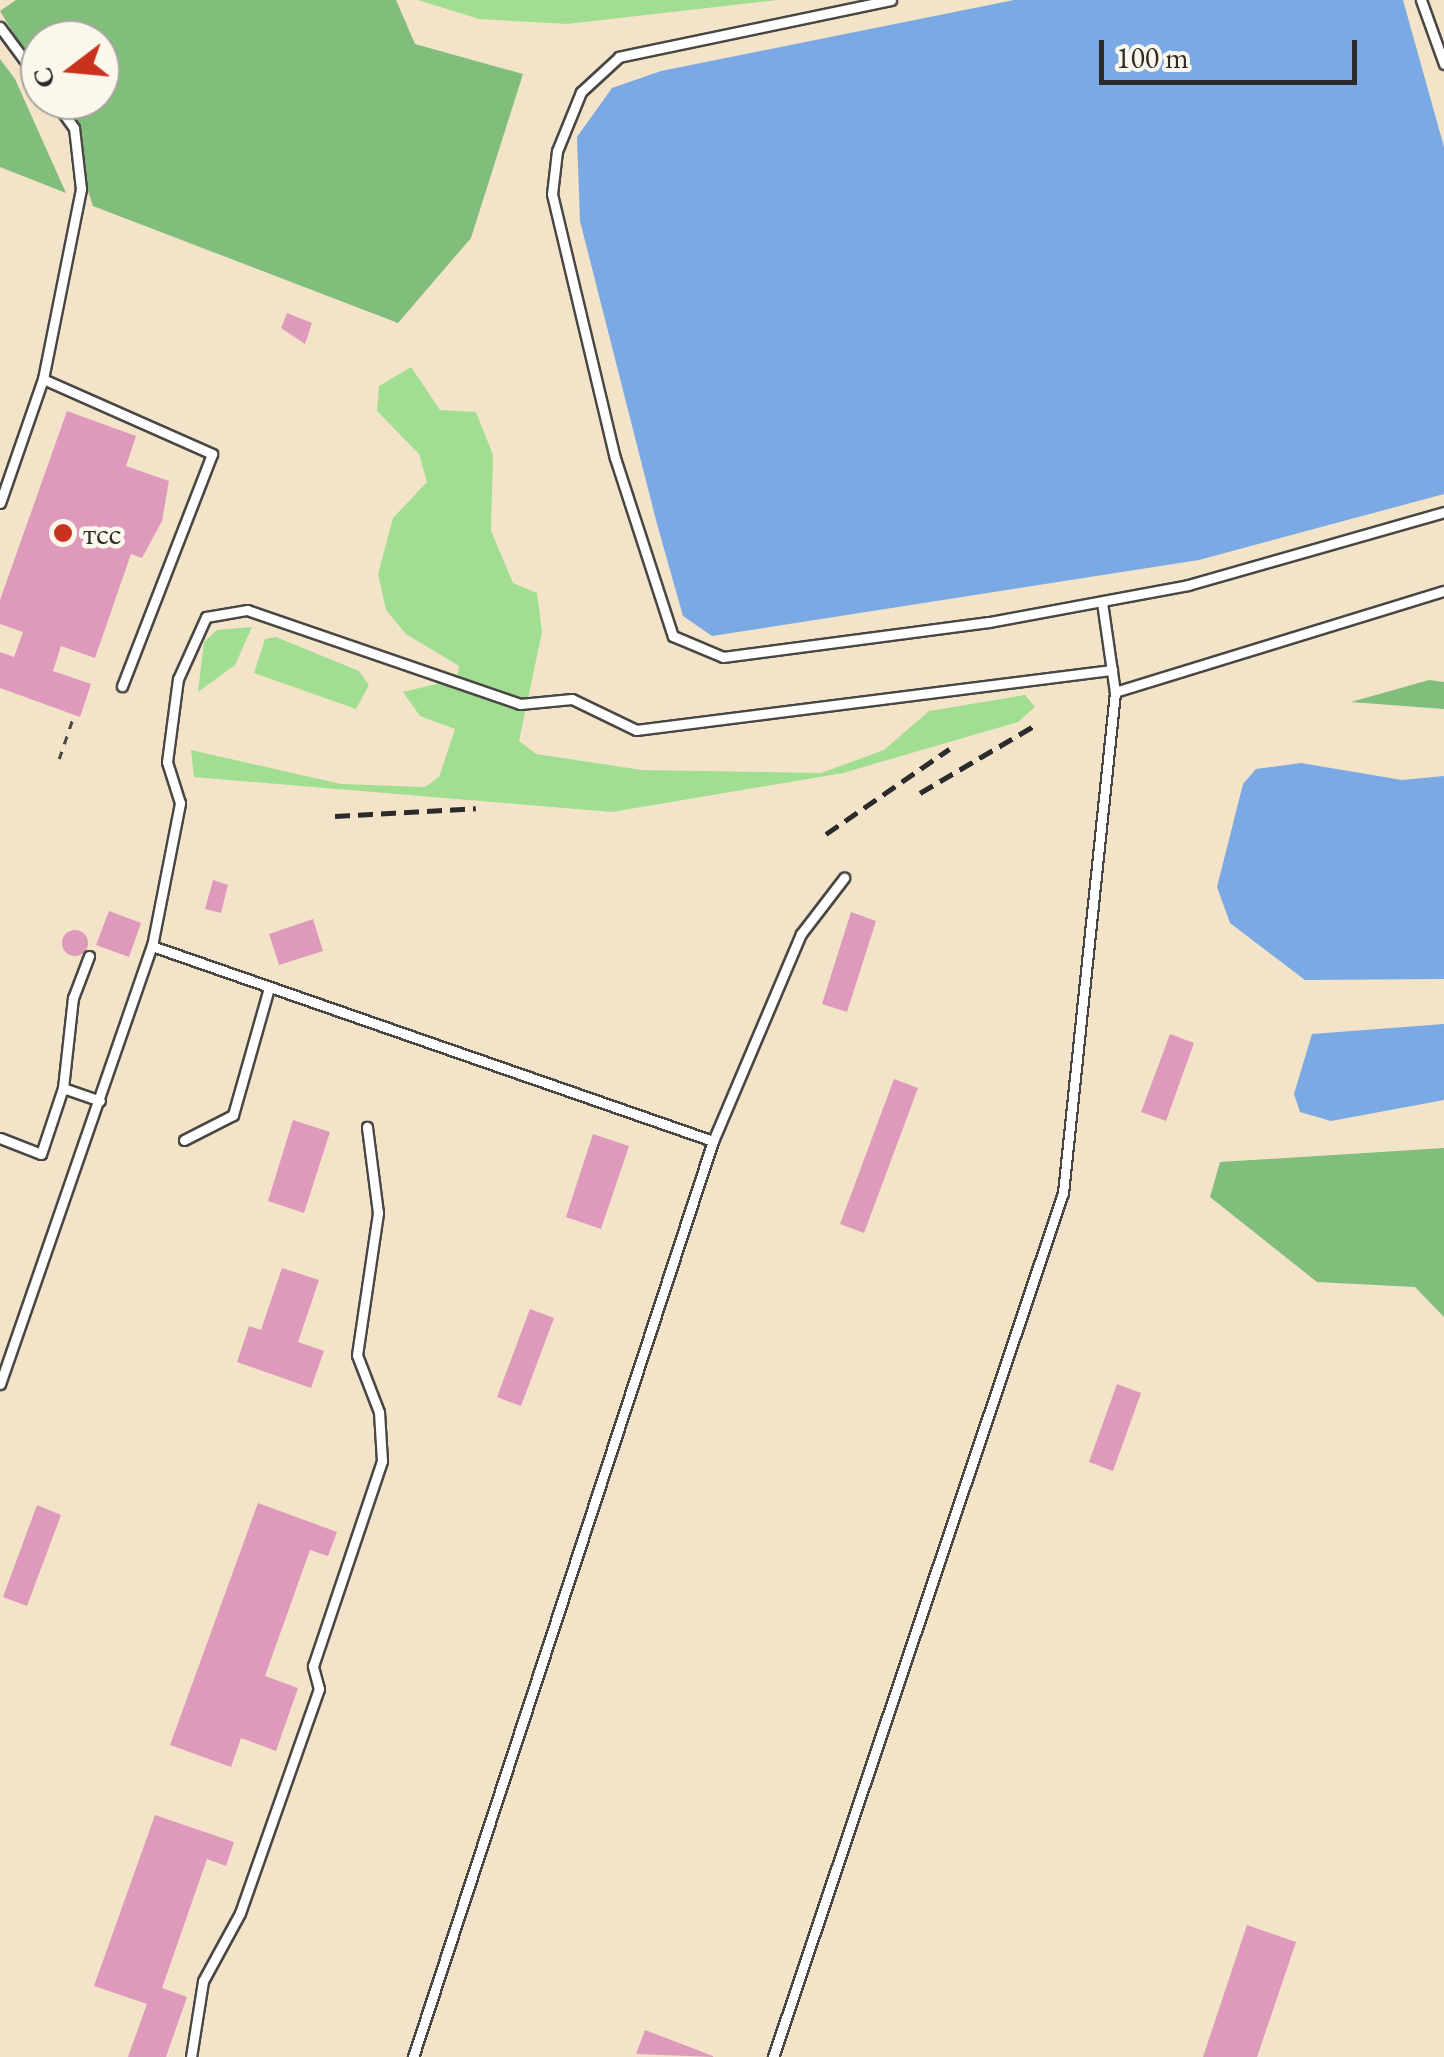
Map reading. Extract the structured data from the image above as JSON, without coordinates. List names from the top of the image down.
{
  "places": ["тсс"],
  "scale_bar": "100 m",
  "north": "left"
}
